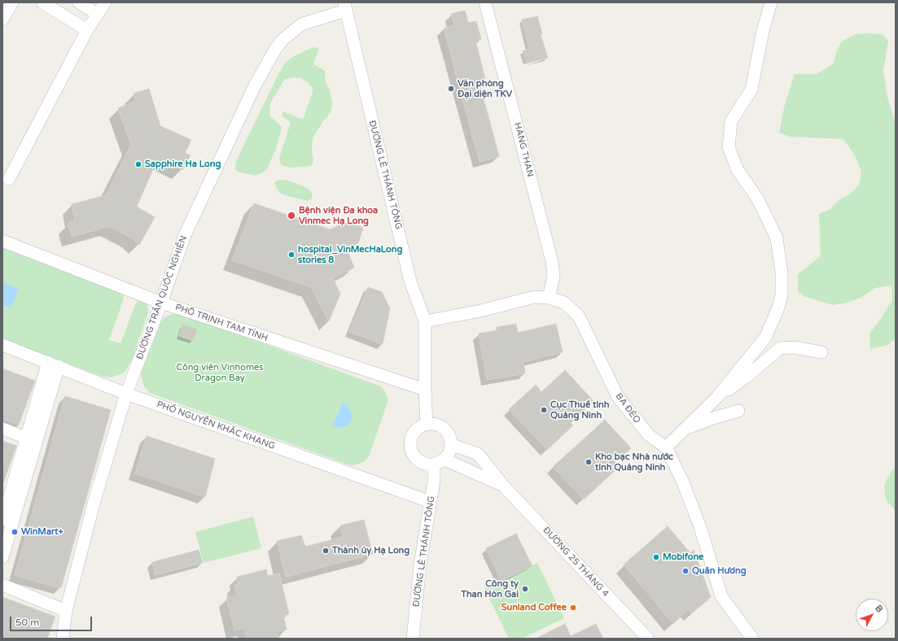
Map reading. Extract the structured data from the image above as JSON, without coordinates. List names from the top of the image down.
{
  "streets": {
    "street": [
      "HÀNG THAN",
      "ĐƯỜNG LÊ THÁNH TÔNG",
      "ĐƯỜNG TRẦN QUỐC NGHIỄN",
      "PHỐ TRỊNH TAM TỈNH",
      "BA ĐÈO",
      "PHỐ NGUYỄN KHẮC KHANG",
      "ĐƯỜNG 25 THÁNG 4"
    ]
  },
  "crossings": [
    ["HÀNG THAN", "BA ĐÈO"],
    ["ĐƯỜNG LÊ THÁNH TÔNG", "ĐƯỜNG TRẦN QUỐC NGHIỄN"],
    ["ĐƯỜNG LÊ THÁNH TÔNG", "PHỐ TRỊNH TAM TỈNH"],
    ["ĐƯỜNG LÊ THÁNH TÔNG", "BA ĐÈO"],
    ["ĐƯỜNG LÊ THÁNH TÔNG", "PHỐ NGUYỄN KHẮC KHANG"],
    ["ĐƯỜNG LÊ THÁNH TÔNG", "ĐƯỜNG 25 THÁNG 4"],
    ["ĐƯỜNG TRẦN QUỐC NGHIỄN", "PHỐ TRỊNH TAM TỈNH"],
    ["ĐƯỜNG TRẦN QUỐC NGHIỄN", "PHỐ NGUYỄN KHẮC KHANG"]
  ],
  "parks": ["Công viên Vinhomes Dragon Bay"],
  "places": [
    "Văn phòng Đại diện TKV",
    "Sapphire Ha Long",
    "Bệnh viện Đa khoa Vinmec Hạ Long",
    "hospital_VinMecHaLong stories 8",
    "Cục Thuế tỉnh Quảng Ninh",
    "Kho bạc Nhà nước tỉnh Quảng Ninh",
    "WinMart+",
    "Thành ủy Hạ Long",
    "Mobifone",
    "Quân Hương",
    "Công ty Than Hòn Gai",
    "Sunland Coffee"
  ],
  "scale_bar": "50 m",
  "north": "top right"
}
